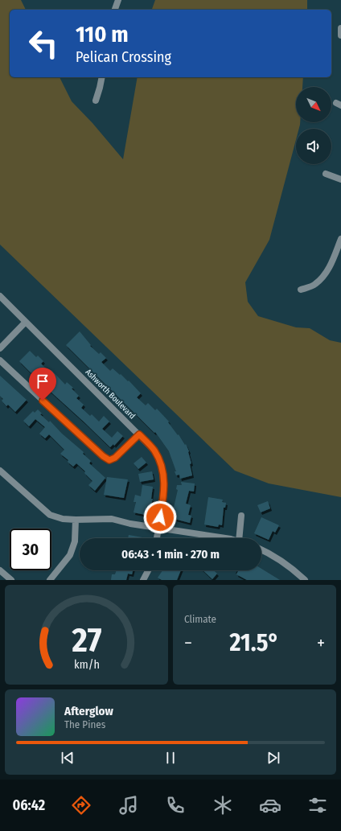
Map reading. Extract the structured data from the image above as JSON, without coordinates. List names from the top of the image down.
{
  "streets": {
    "street": ["Ashworth Boulevard"]
  },
  "north": "bottom right",
  "page": {
    "turn": ["110 m", "Pelican Crossing"],
    "limit": "30",
    "trip": "06:43 · 1 min · 270 m",
    "tile": "Climate",
    "heat": ["−", "21.5°", "+"],
    "song": ["Afterglow", "The Pines"],
    "tabs": "06:42",
    "gauge": ["27", "km/h"]
  }
}
